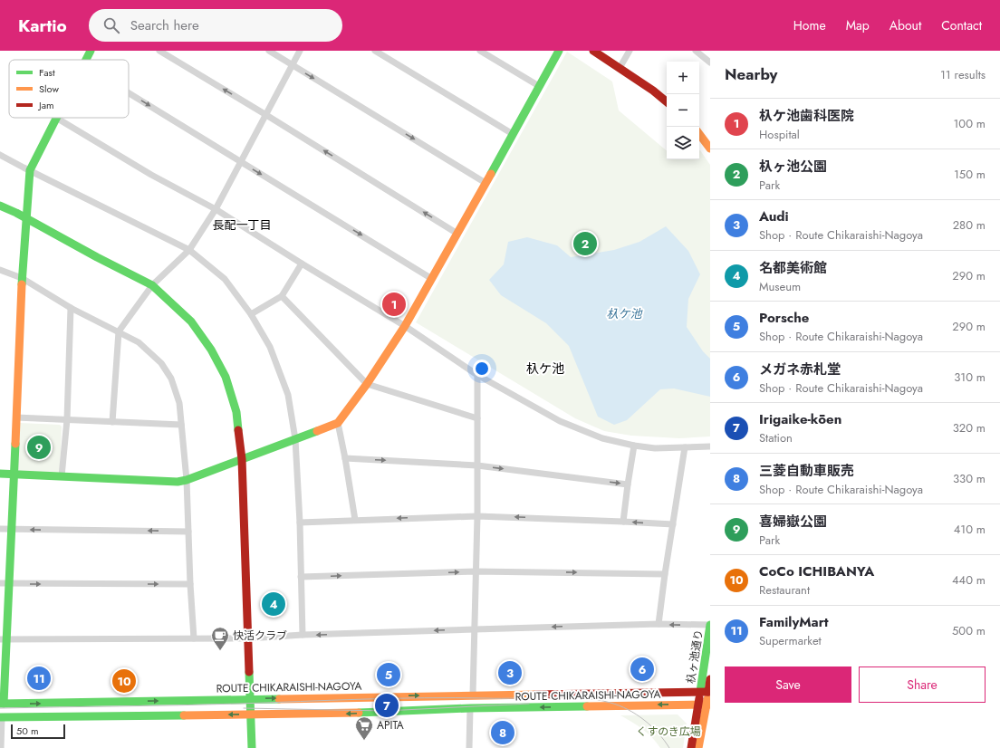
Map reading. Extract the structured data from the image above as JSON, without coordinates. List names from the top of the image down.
{
  "streets": {
    "street": ["杁ヶ池通り", "ROUTE CHIKARAISHI-NAGOYA"]
  },
  "crossings": [
    ["杁ヶ池通り", "ROUTE CHIKARAISHI-NAGOYA"]
  ],
  "districts": ["長配一丁目", "杁ケ池"],
  "water": ["杁ケ池"],
  "parks": ["くすのき広場"],
  "places": {
    "cafe": ["快活クラブ"],
    "supermarket": ["APITA"]
  },
  "legend": ["Fast", "Slow", "Jam"],
  "scale_bar": "50 m",
  "page": {
    "header": "Kartio",
    "search": "Search here",
    "nav": [
      "Home",
      "Map",
      "About",
      "Contact"
    ],
    "heading": ["Nearby", "11 results"],
    "map_buttons": ["+", "−"],
    "list": [
      {
        "mark": "1",
        "name": "杁ケ池歯科医院",
        "note": "Hospital",
        "value": "100 m"
      },
      {
        "mark": "2",
        "name": "杁ヶ池公園",
        "note": "Park",
        "value": "150 m"
      },
      {
        "mark": "3",
        "name": "Audi",
        "note": "Shop · Route Chikaraishi-Nagoya",
        "value": "280 m"
      },
      {
        "mark": "4",
        "name": "名都美術館",
        "note": "Museum",
        "value": "290 m"
      },
      {
        "mark": "5",
        "name": "Porsche",
        "note": "Shop · Route Chikaraishi-Nagoya",
        "value": "290 m"
      },
      {
        "mark": "6",
        "name": "メガネ赤札堂",
        "note": "Shop · Route Chikaraishi-Nagoya",
        "value": "310 m"
      },
      {
        "mark": "7",
        "name": "Irigaike-kōen",
        "note": "Station",
        "value": "320 m"
      },
      {
        "mark": "8",
        "name": "三菱自動車販売",
        "note": "Shop · Route Chikaraishi-Nagoya",
        "value": "330 m"
      },
      {
        "mark": "9",
        "name": "喜婦嶽公園",
        "note": "Park",
        "value": "410 m"
      },
      {
        "mark": "10",
        "name": "CoCo ICHIBANYA",
        "note": "Restaurant",
        "value": "440 m"
      },
      {
        "mark": "11",
        "name": "FamilyMart",
        "note": "Supermarket",
        "value": "500 m"
      }
    ],
    "pins": [
      "2",
      "1",
      "9",
      "4",
      "6",
      "3",
      "5",
      "11",
      "10",
      "7",
      "8"
    ],
    "buttons": ["Save", "Share"],
    "scale": "50 m"
  }
}
